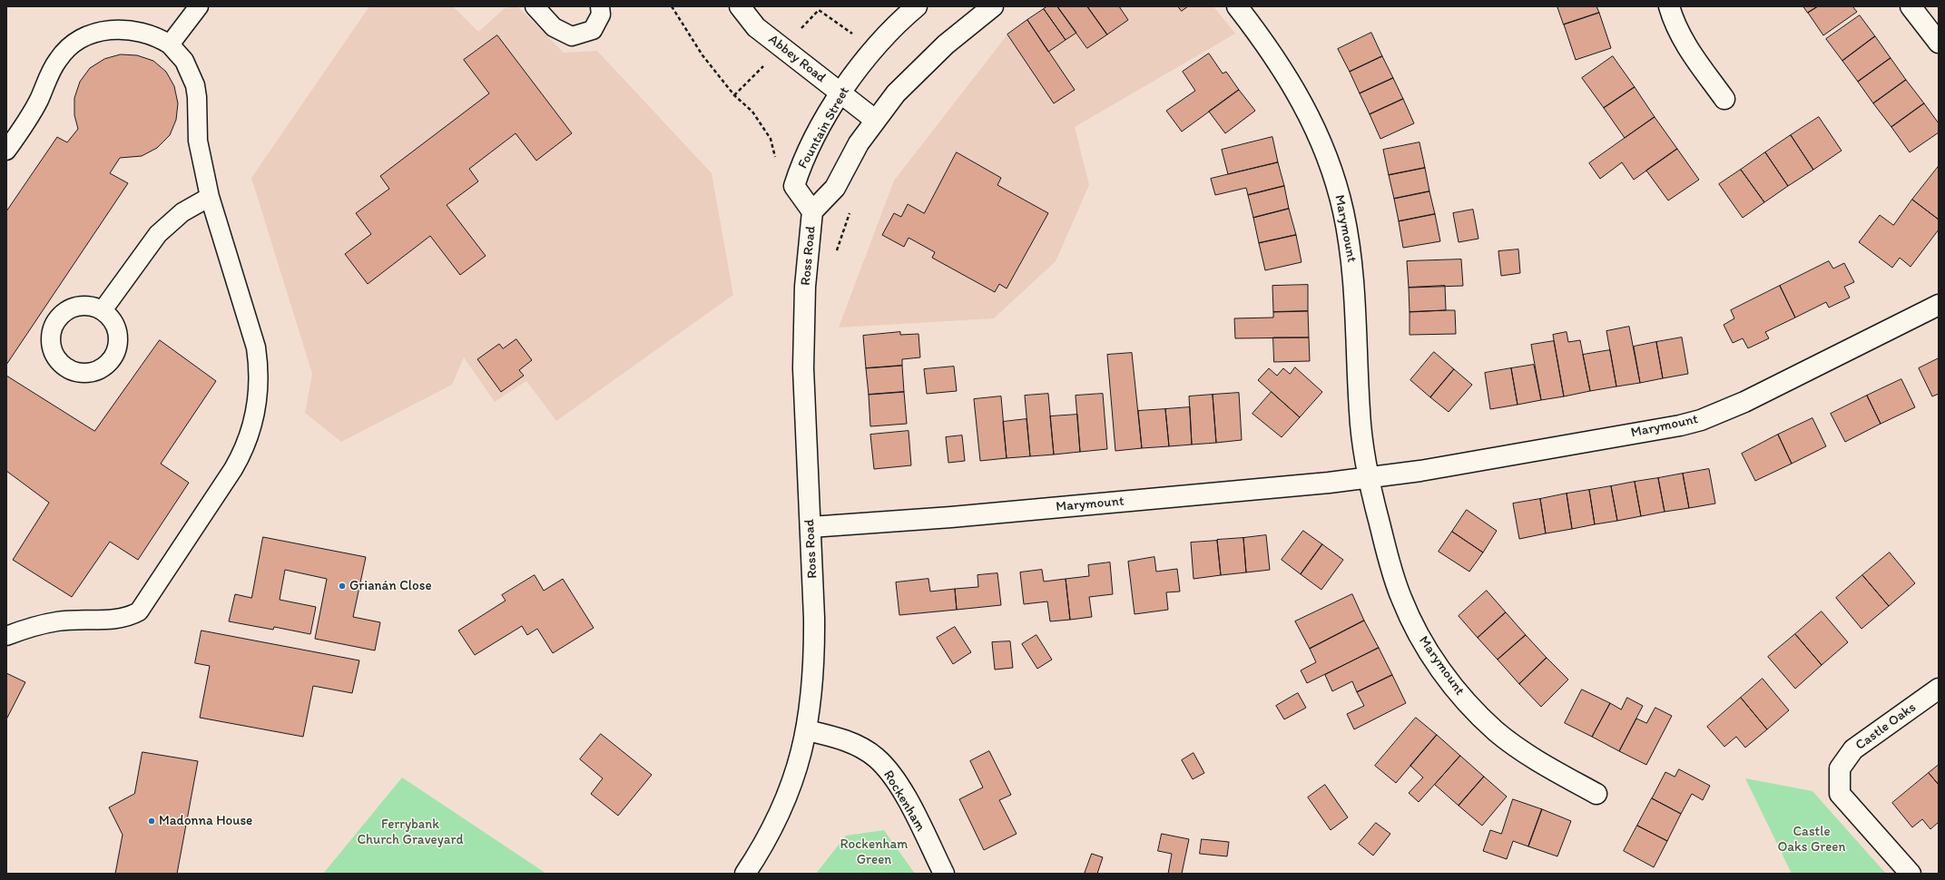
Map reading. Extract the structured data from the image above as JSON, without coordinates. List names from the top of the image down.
{
  "streets": {
    "street": [
      "Abbey Road",
      "Fountain Street",
      "Marymount",
      "Ross Road",
      "Castle Oaks",
      "Rockenham"
    ]
  },
  "crossings": [
    ["Abbey Road", "Fountain Street"],
    ["Fountain Street", "Ross Road"],
    ["Marymount", "Ross Road"],
    ["Ross Road", "Rockenham"]
  ],
  "parks": ["Ferrybank Church Graveyard", "Castle Oaks Green", "Rockenham Green"],
  "places": ["Grianán Close", "Madonna House"]
}
